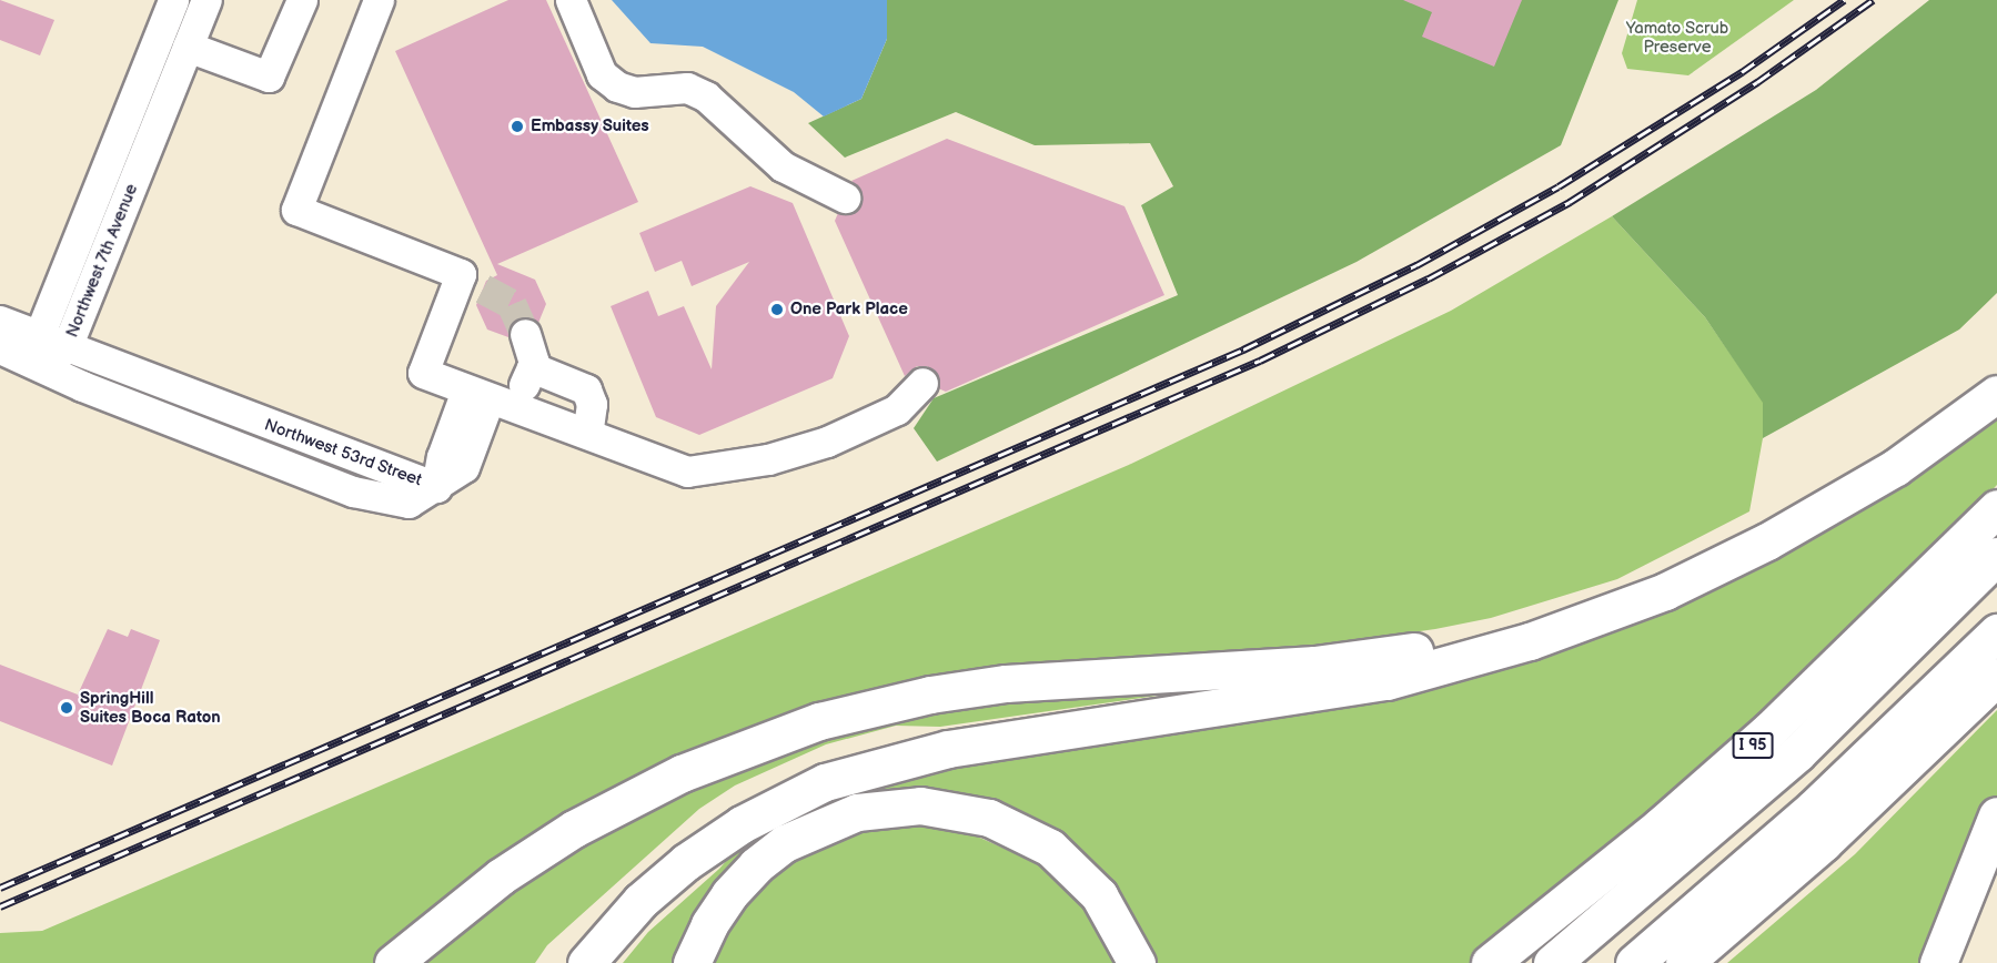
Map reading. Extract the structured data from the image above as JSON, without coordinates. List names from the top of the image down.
{
  "streets": {
    "highway": ["I 95"],
    "street": ["Northwest 7th Avenue", "Northwest 53rd Street"]
  },
  "crossings": [
    ["Northwest 7th Avenue", "Northwest 53rd Street"]
  ],
  "parks": ["Yamato Scrub Preserve"],
  "places": ["Embassy Suites", "One Park Place", "SpringHill Suites Boca Raton"]
}
